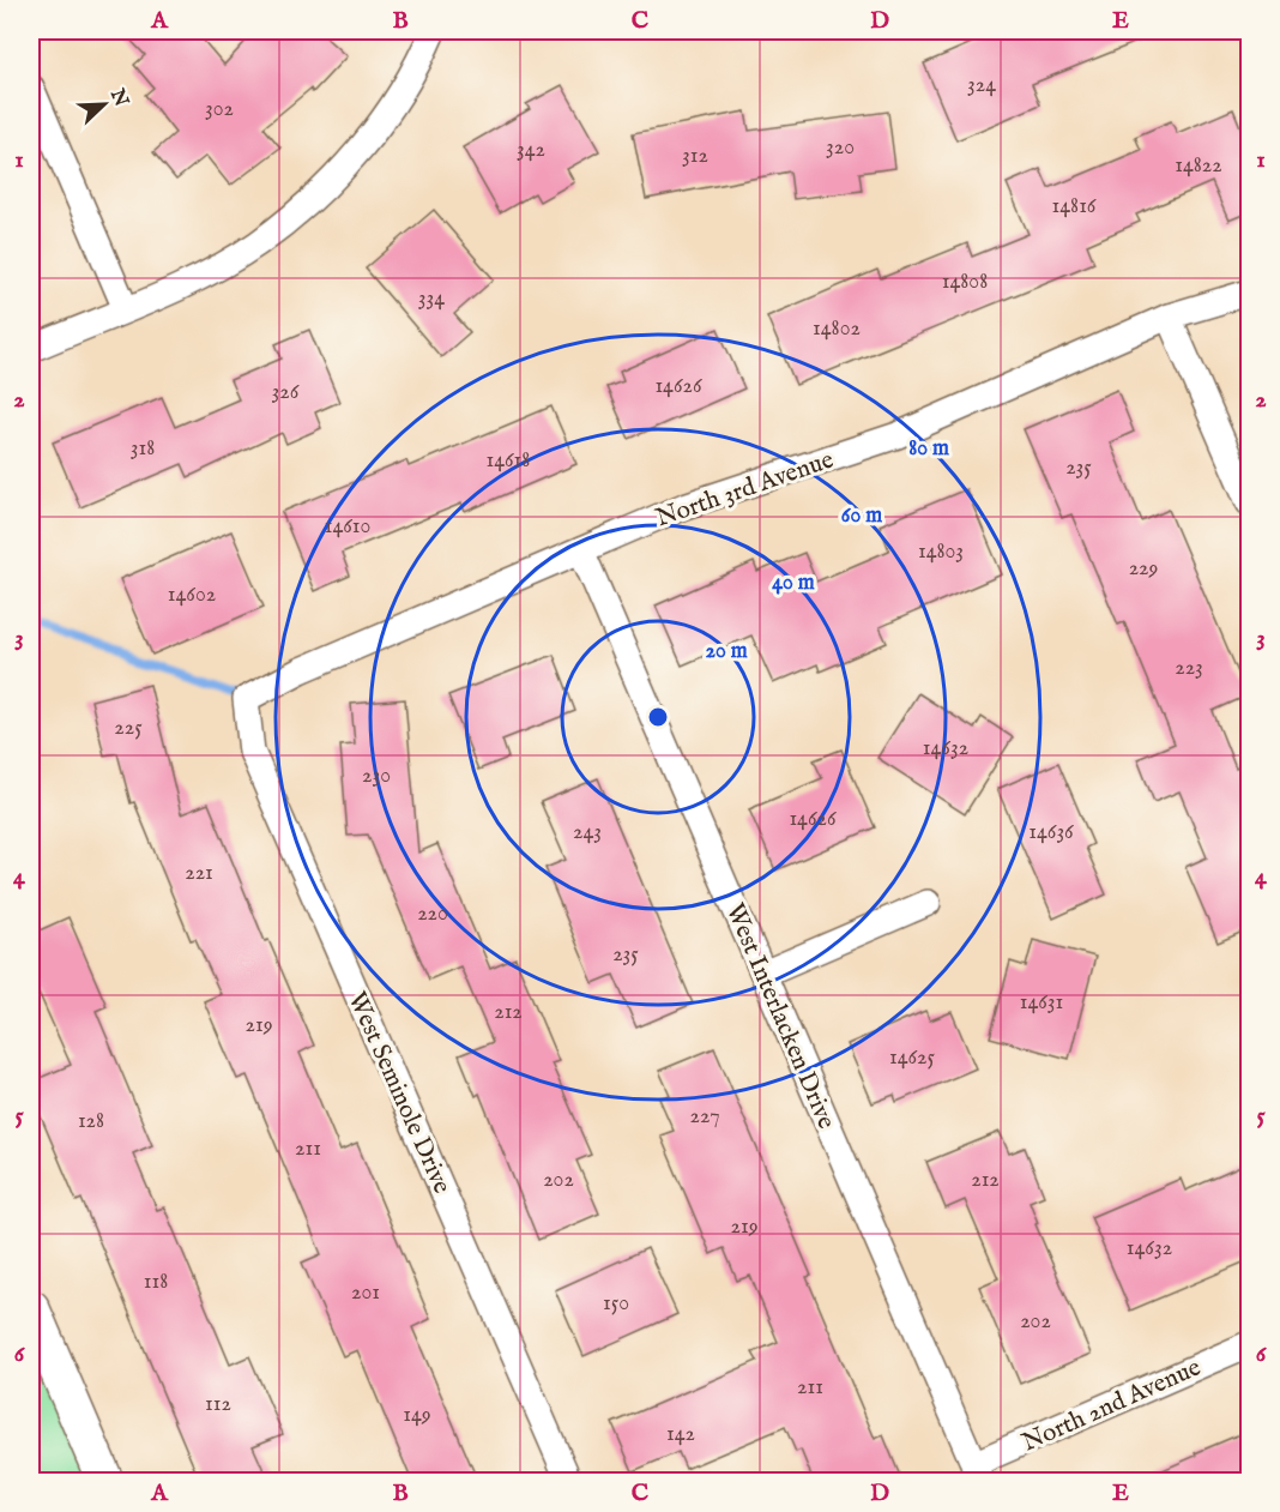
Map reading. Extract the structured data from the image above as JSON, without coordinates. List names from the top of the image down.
{
  "streets": {
    "street": [
      "North 3rd Avenue",
      "West Interlacken Drive",
      "West Seminole Drive",
      "North 2nd Avenue"
    ]
  },
  "crossings": [
    ["North 3rd Avenue", "West Interlacken Drive"],
    ["North 3rd Avenue", "West Seminole Drive"],
    ["West Interlacken Drive", "North 2nd Avenue"]
  ],
  "house_numbers": [
    "324",
    "302",
    "320",
    "342",
    "312",
    "14822",
    "14816",
    "14808",
    "334",
    "14802",
    "14626",
    "326",
    "318",
    "14618",
    "235",
    "14610",
    "14803",
    "229",
    "14602",
    "223",
    "225",
    "14632",
    "230",
    "14626",
    "243",
    "14636",
    "221",
    "220",
    "235",
    "14631",
    "212",
    "219",
    "14625",
    "227",
    "128",
    "211",
    "202",
    "212",
    "219",
    "14632",
    "118",
    "201",
    "150",
    "202",
    "211",
    "112",
    "149",
    "142"
  ],
  "north": "top right",
  "grid": {
    "columns": [
      "A",
      "B",
      "C",
      "D",
      "E"
    ],
    "rows": [
      "1",
      "2",
      "3",
      "4",
      "5",
      "6"
    ]
  },
  "rings": [
    "80 m",
    "60 m",
    "40 m",
    "20 m"
  ]
}
